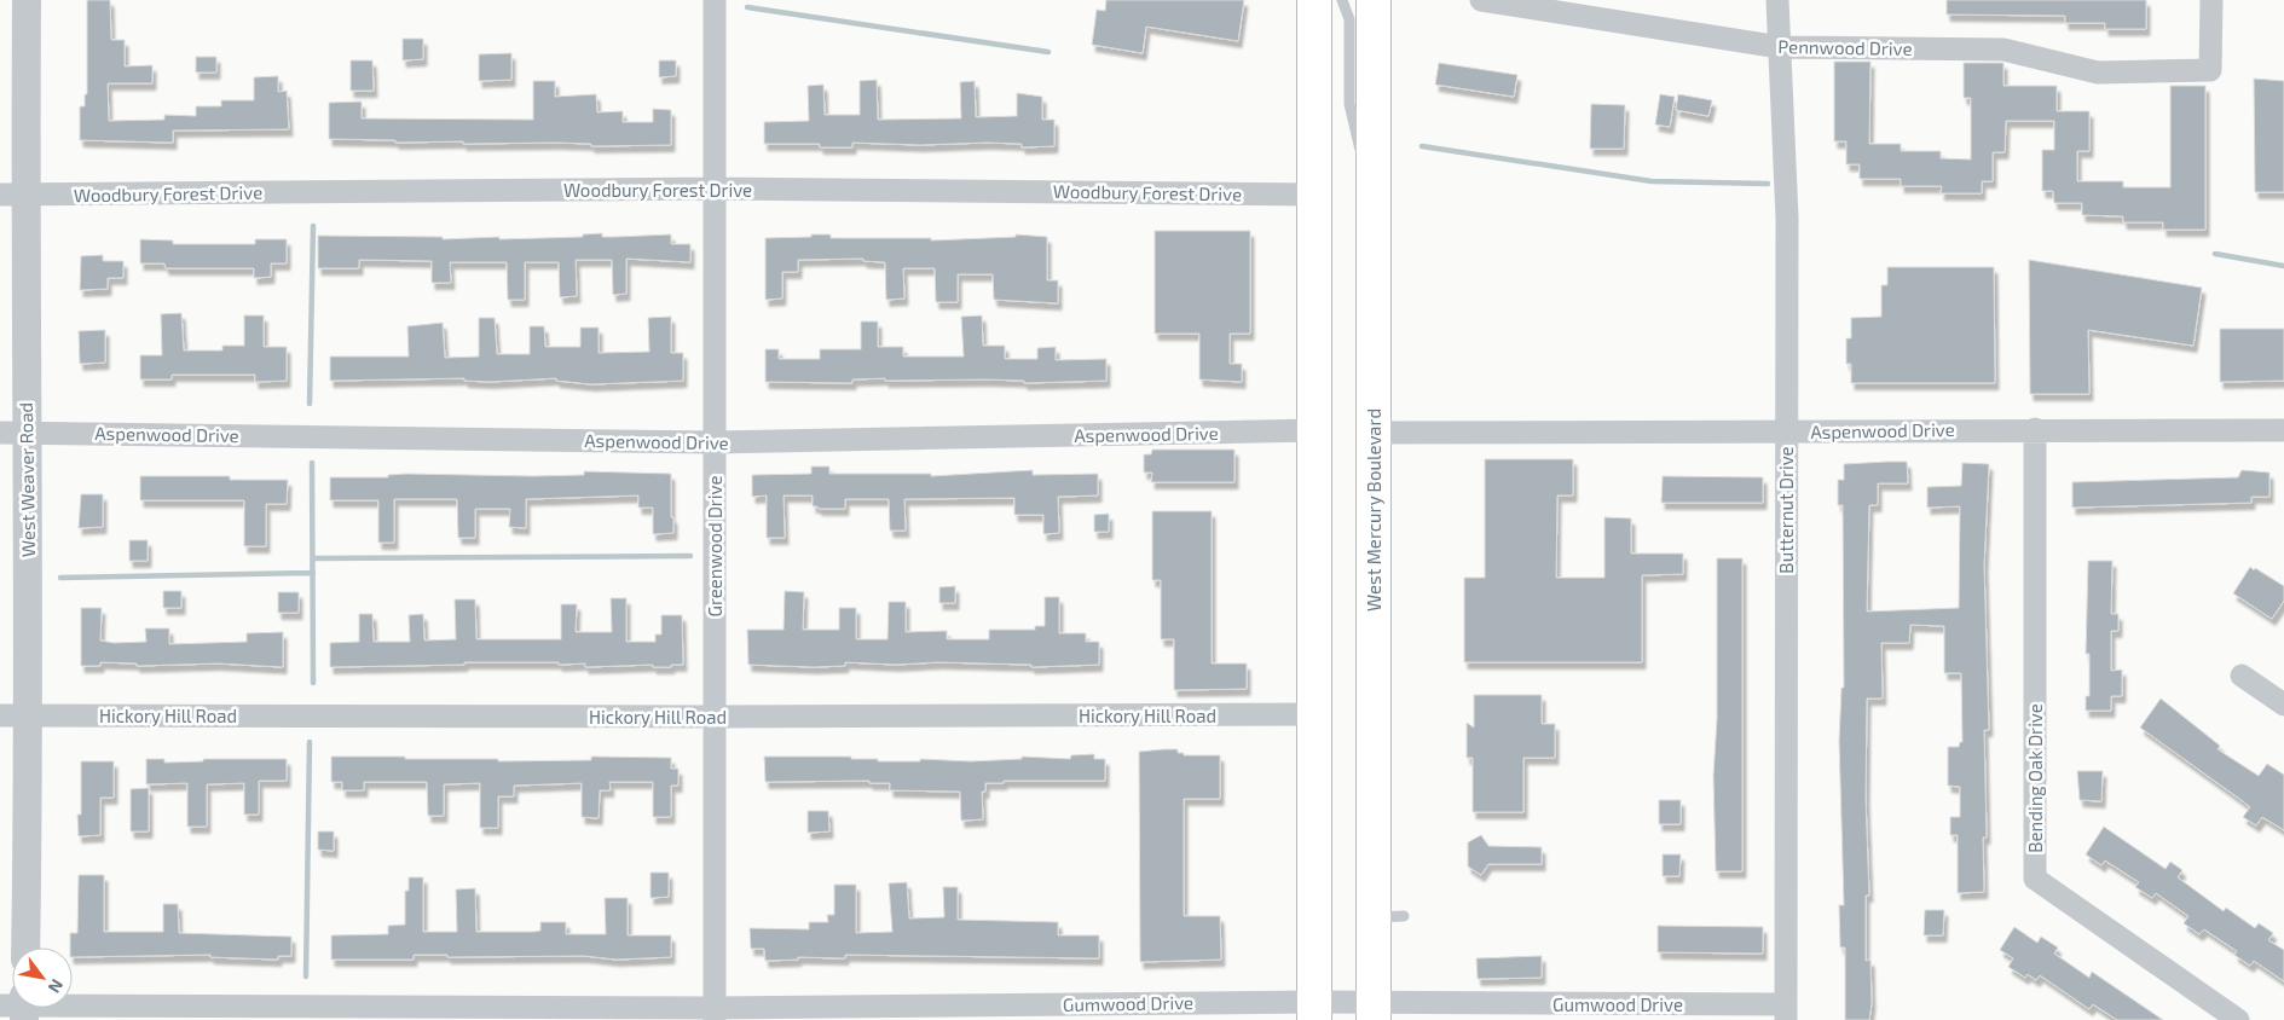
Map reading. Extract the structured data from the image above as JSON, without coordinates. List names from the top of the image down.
{
  "streets": {
    "highway": ["West Mercury Boulevard"],
    "street": [
      "Pennwood Drive",
      "Woodbury Forest Drive",
      "Aspenwood Drive",
      "West Weaver Road",
      "Butternut Drive",
      "Greenwood Drive",
      "Hickory Hill Road",
      "Bending Oak Drive",
      "Gumwood Drive"
    ]
  },
  "crossings": [
    ["Pennwood Drive", "Butternut Drive"],
    ["Woodbury Forest Drive", "West Weaver Road"],
    ["Woodbury Forest Drive", "Greenwood Drive"],
    ["Aspenwood Drive", "West Weaver Road"],
    ["Aspenwood Drive", "West Mercury Boulevard"],
    ["Aspenwood Drive", "Butternut Drive"],
    ["Aspenwood Drive", "Greenwood Drive"],
    ["Aspenwood Drive", "Bending Oak Drive"],
    ["West Weaver Road", "Hickory Hill Road"],
    ["West Mercury Boulevard", "Gumwood Drive"],
    ["Butternut Drive", "Gumwood Drive"],
    ["Greenwood Drive", "Hickory Hill Road"],
    ["Greenwood Drive", "Gumwood Drive"]
  ],
  "north": "bottom right"
}
